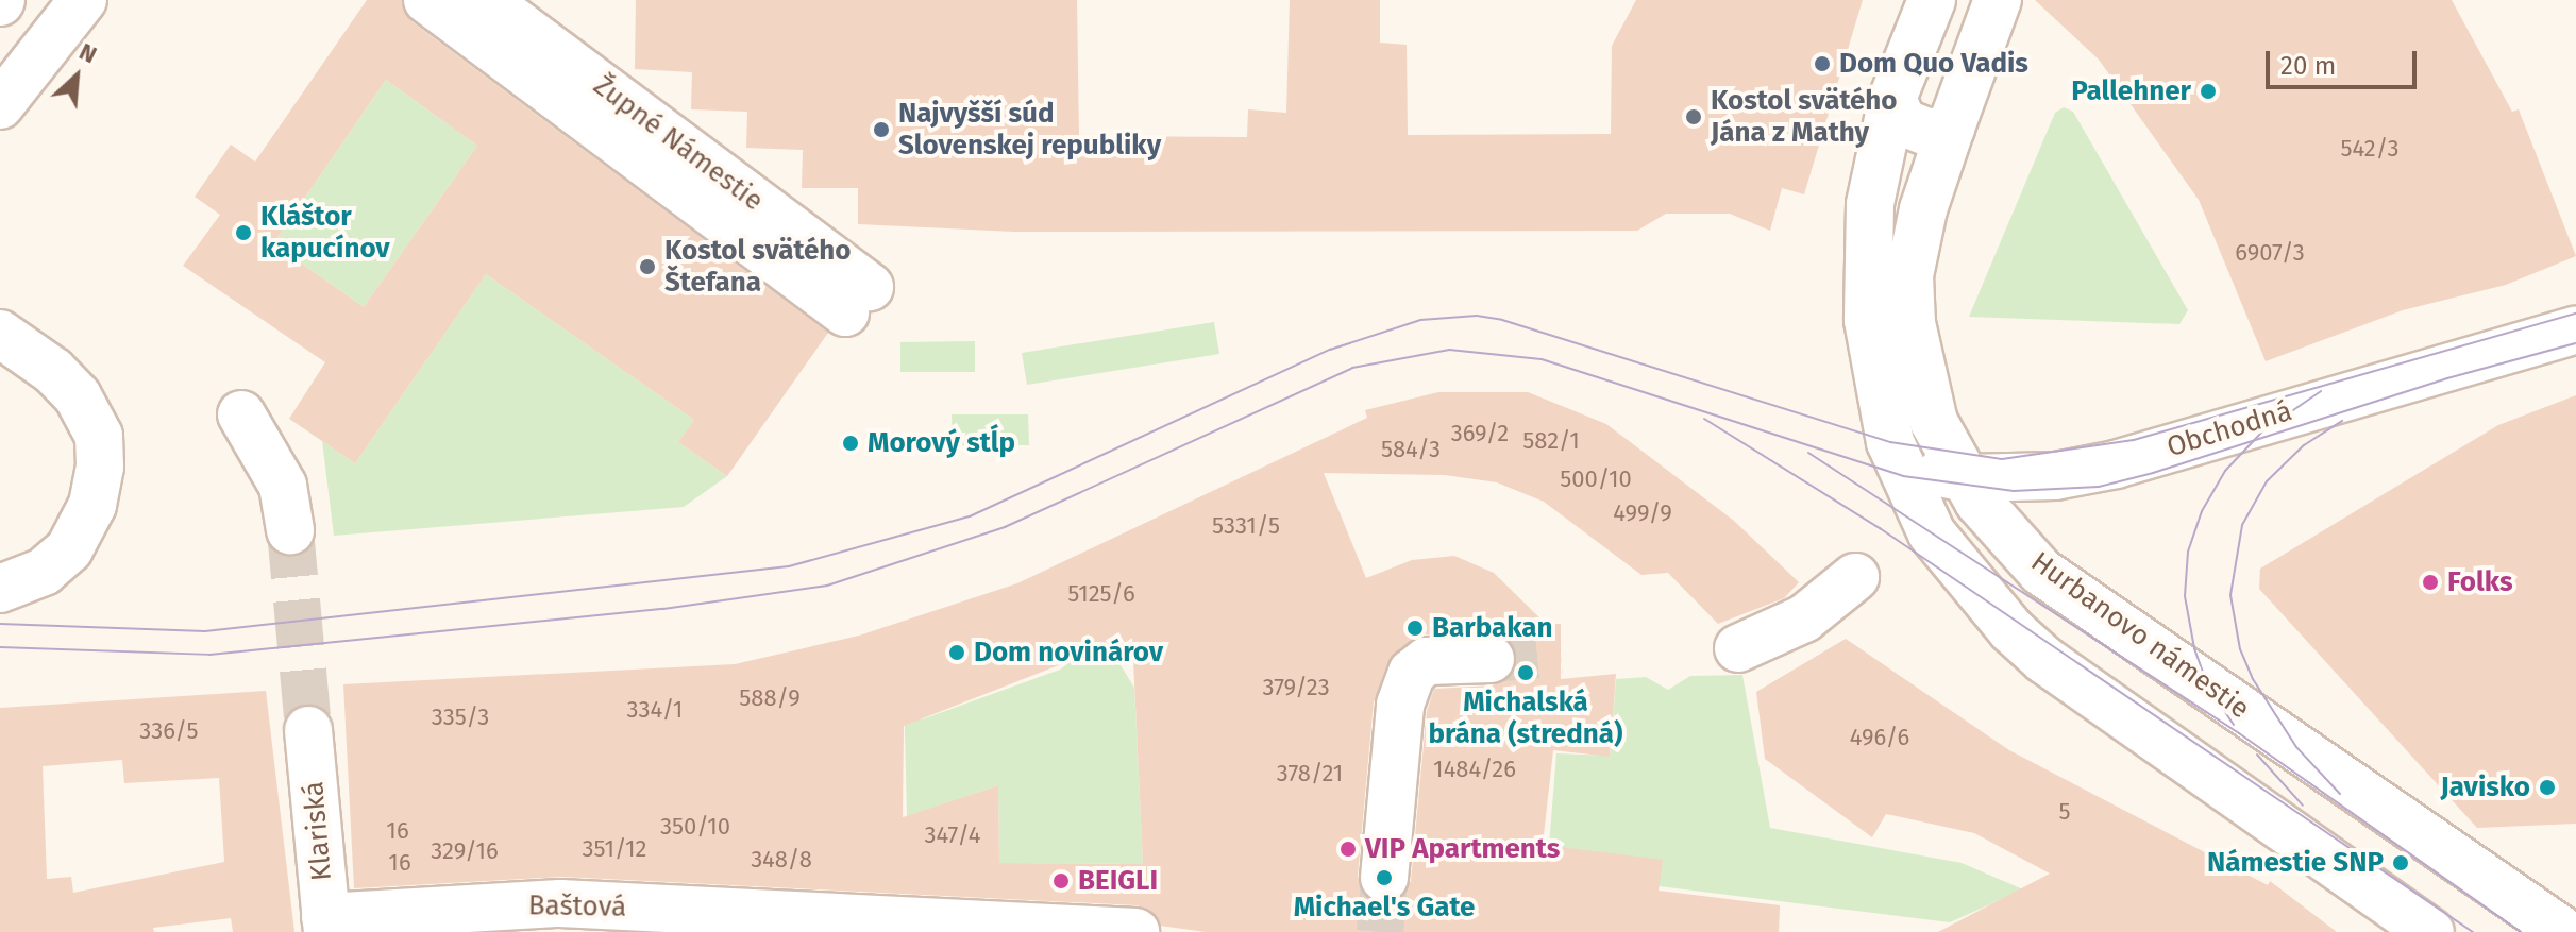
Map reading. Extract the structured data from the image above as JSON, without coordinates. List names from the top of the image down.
{
  "streets": {
    "street": [
      "Župné Námestie",
      "Obchodná",
      "Hurbanovo námestie",
      "Klariská",
      "Baštová"
    ]
  },
  "crossings": [
    ["Obchodná", "Hurbanovo námestie"],
    ["Klariská", "Baštová"]
  ],
  "places": [
    "Dom Quo Vadis",
    "Pallehner",
    "Kostol svätého Jána z Mathy",
    "Najvyšší súd Slovenskej republiky",
    "Kláštor kapucínov",
    "Kostol svätého Štefana",
    "Morový stĺp",
    "Folks",
    "Barbakan",
    "Dom novinárov",
    "Michalská brána (stredná)",
    "Javisko",
    "VIP Apartments",
    "Námestie SNP",
    "Michael's Gate",
    "BEIGLI"
  ],
  "house_numbers": [
    "542/3",
    "6907/3",
    "369/2",
    "582/1",
    "584/3",
    "500/10",
    "499/9",
    "5331/5",
    "5125/6",
    "379/23",
    "588/9",
    "334/1",
    "335/3",
    "336/5",
    "496/6",
    "1484/26",
    "378/21",
    "5",
    "350/10",
    "16",
    "347/4",
    "351/12",
    "329/16",
    "348/8",
    "16"
  ],
  "scale_bar": "20 m",
  "north": "top right"
}
